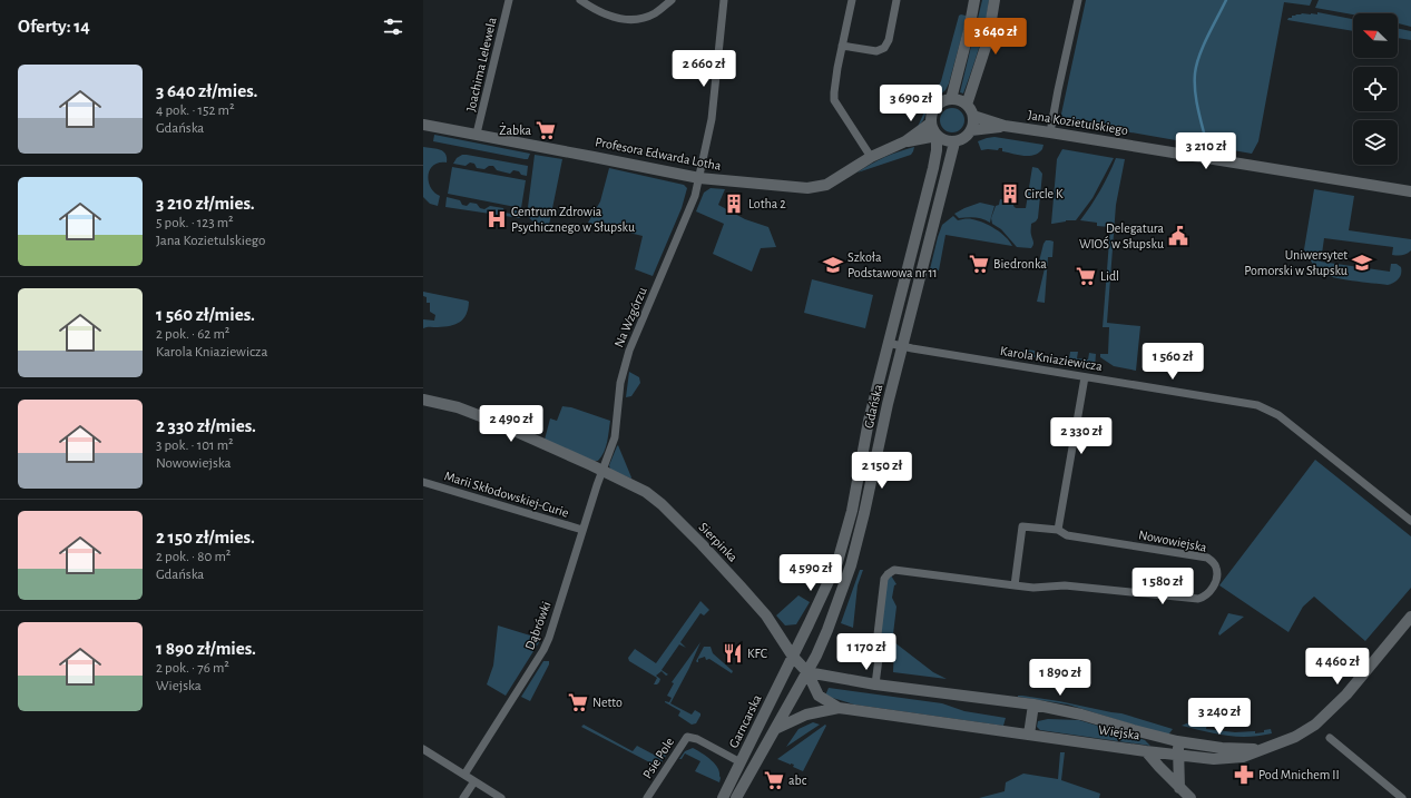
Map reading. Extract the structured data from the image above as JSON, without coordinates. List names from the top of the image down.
{
  "streets": {
    "main road": [
      "Jana Kozietulskiego",
      "Profesora Edwarda Lotha",
      "Gdańska",
      "Sierpinka",
      "Garncarska",
      "Wiejska"
    ],
    "street": [
      "Joachima Lelewela",
      "Na Wzgórzu",
      "Karola Kniaziewicza",
      "Marii Skłodowskiej-Curie",
      "Nowowiejska",
      "Dąbrówki",
      "Psie Pole"
    ]
  },
  "crossings": [
    ["Joachima Lelewela", "Profesora Edwarda Lotha"],
    ["Jana Kozietulskiego", "Profesora Edwarda Lotha"],
    ["Jana Kozietulskiego", "Gdańska"],
    ["Profesora Edwarda Lotha", "Na Wzgórzu"],
    ["Profesora Edwarda Lotha", "Gdańska"],
    ["Na Wzgórzu", "Sierpinka"],
    ["Na Wzgórzu", "Dąbrówki"],
    ["Karola Kniaziewicza", "Gdańska"],
    ["Gdańska", "Sierpinka"],
    ["Gdańska", "Garncarska"],
    ["Gdańska", "Wiejska"],
    ["Marii Skłodowskiej-Curie", "Dąbrówki"],
    ["Nowowiejska", "Wiejska"],
    ["Sierpinka", "Dąbrówki"],
    ["Sierpinka", "Garncarska"],
    ["Sierpinka", "Wiejska"],
    ["Garncarska", "Wiejska"],
    ["Garncarska", "Psie Pole"]
  ],
  "places": {
    "supermarket": [
      "Żabka",
      "Biedronka",
      "Lidl",
      "Netto",
      "abc"
    ],
    "building": ["Circle K", "Lotha 2"],
    "hospital": ["Centrum Zdrowia Psychicznego w Słupsku"],
    "public building": ["Delegatura WIOŚ w Słupsku"],
    "school or university": ["Uniwersytet Pomorski w Słupsku", "Szkoła Podstawowa nr 11"],
    "restaurant": ["KFC"],
    "pharmacy": ["Pod Mnichem II"]
  },
  "north": "top left",
  "page": {
    "heading": "Oferty: 14",
    "price": [
      "3 640 zł",
      "2 660 zł",
      "3 690 zł",
      "3 210 zł",
      "1 560 zł",
      "2 490 zł",
      "2 330 zł",
      "2 150 zł",
      "4 590 zł",
      "1 580 zł",
      "1 170 zł",
      "4 460 zł",
      "1 890 zł",
      "3 240 zł"
    ],
    "list": [
      {
        "name": "3 640 zł/mies.",
        "note": "4 pok. · 152 m² · Gdańska"
      },
      {
        "name": "3 210 zł/mies.",
        "note": "5 pok. · 123 m² · Jana Kozietulskiego"
      },
      {
        "name": "1 560 zł/mies.",
        "note": "2 pok. · 62 m² · Karola Kniaziewicza"
      },
      {
        "name": "2 330 zł/mies.",
        "note": "3 pok. · 101 m² · Nowowiejska"
      },
      {
        "name": "2 150 zł/mies.",
        "note": "2 pok. · 80 m² · Gdańska"
      },
      {
        "name": "1 890 zł/mies.",
        "note": "2 pok. · 76 m² · Wiejska"
      }
    ]
  }
}
